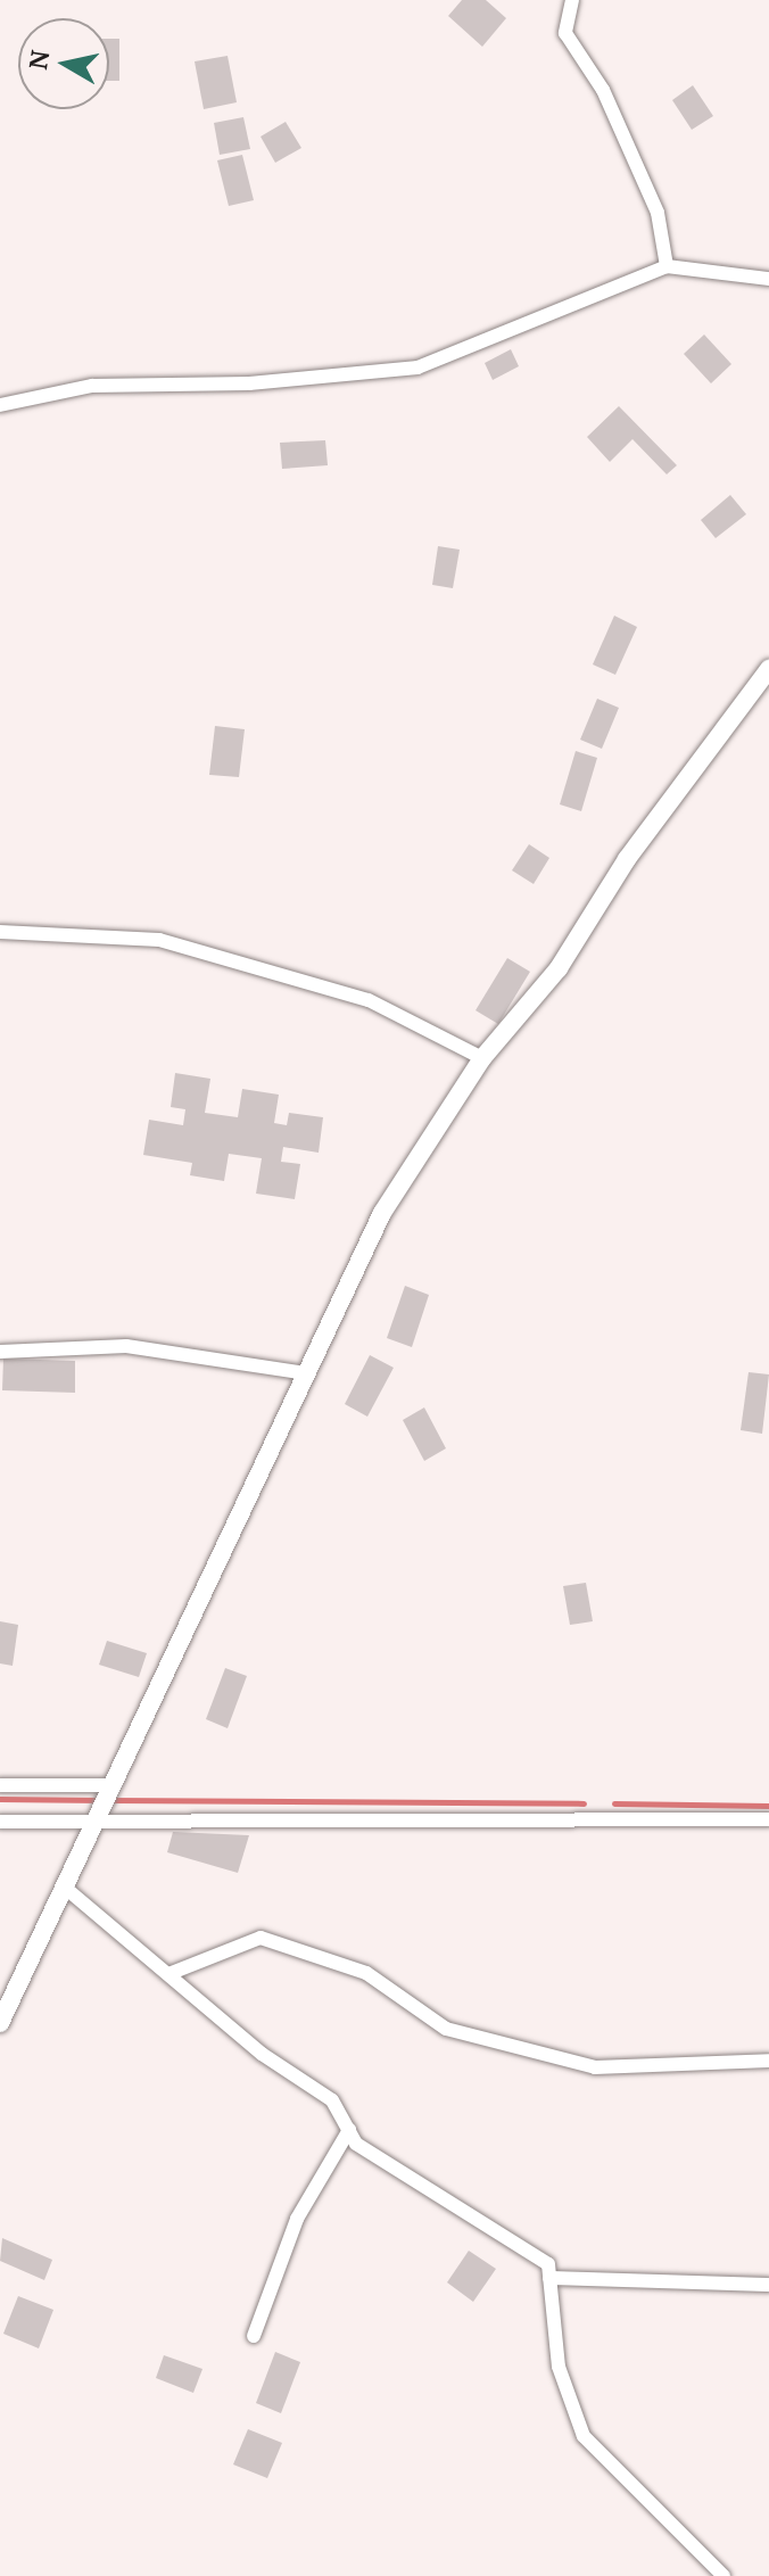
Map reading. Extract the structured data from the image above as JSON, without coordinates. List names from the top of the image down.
{
  "north": "left"
}
